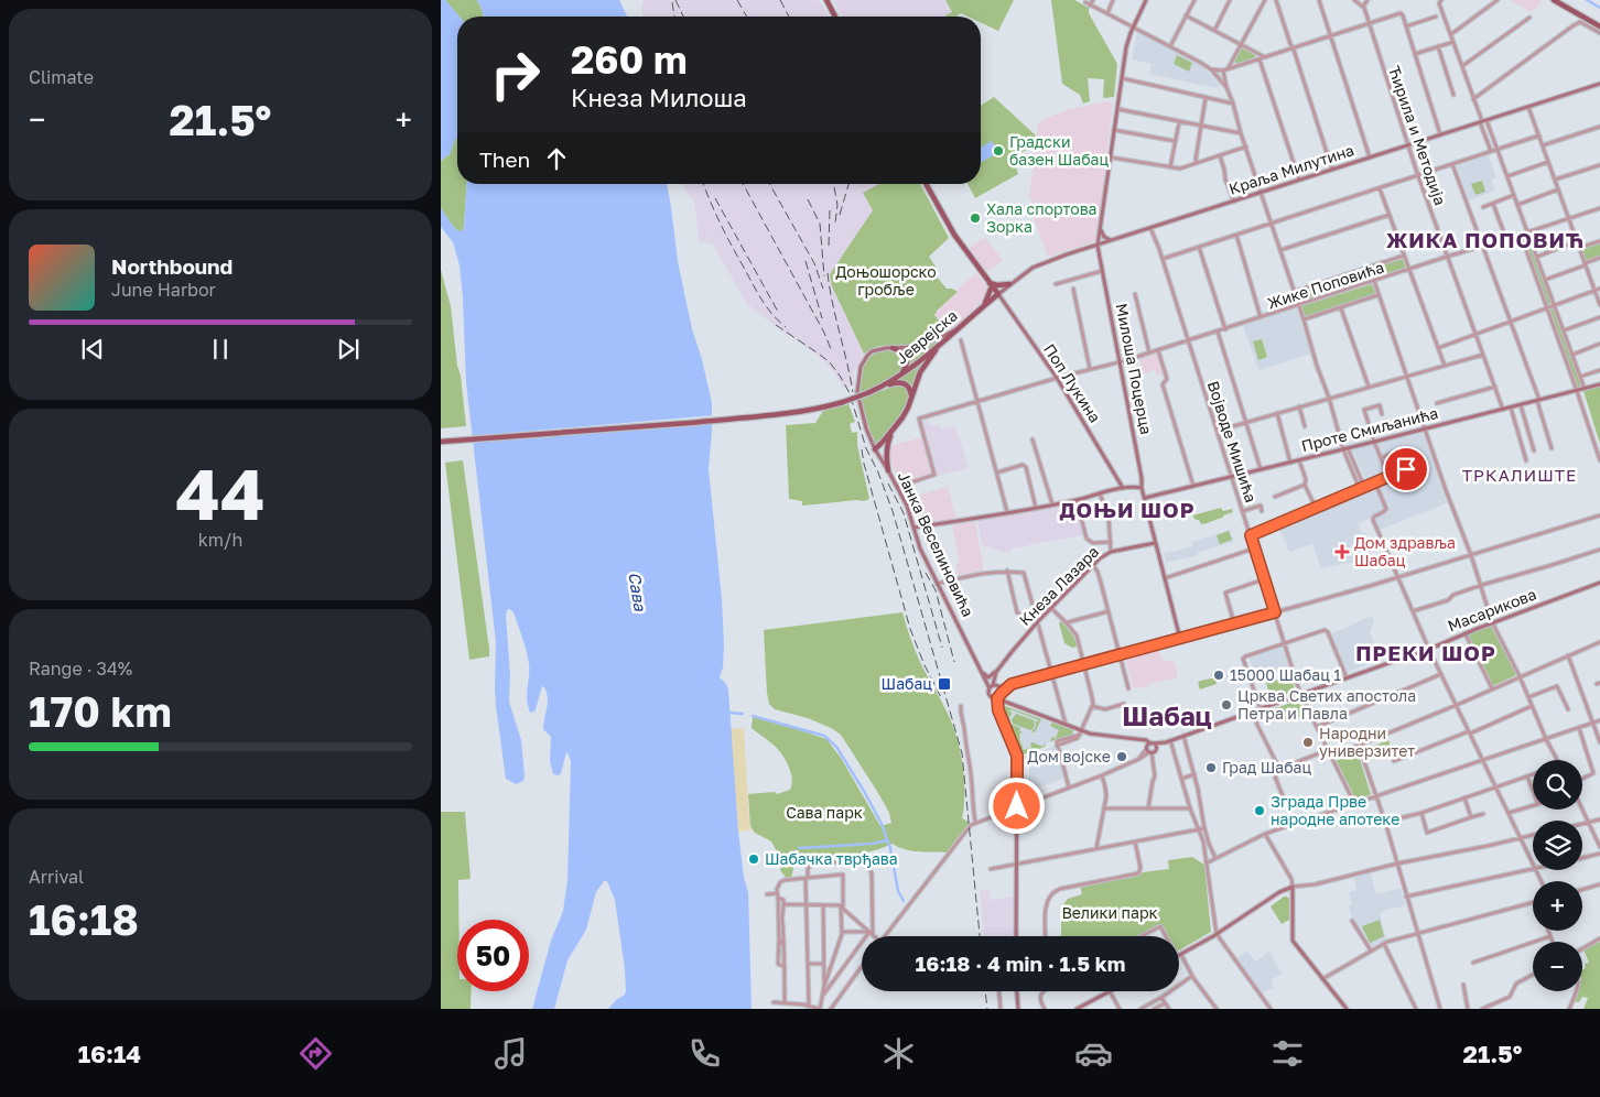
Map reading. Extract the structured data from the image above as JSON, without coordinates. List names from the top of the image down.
{
  "streets": {
    "main road": [
      "Краља Милутина",
      "Јеврејска",
      "Милоша Поцерца",
      "Поп Лукина",
      "Проте Смиљанића",
      "Јанка Веселиновића",
      "Кнеза Лазара",
      "Масарикова"
    ],
    "street": ["Ћирила и Методија", "Жике Поповића", "Војводе Мишића"]
  },
  "crossings": [
    ["Ћирила и Методија", "Краља Милутина"],
    ["Ћирила и Методија", "Жике Поповића"],
    ["Ћирила и Методија", "Проте Смиљанића"],
    ["Краља Милутина", "Јеврејска"],
    ["Краља Милутина", "Милоша Поцерца"],
    ["Краља Милутина", "Поп Лукина"],
    ["Краља Милутина", "Војводе Мишића"],
    ["Жике Поповића", "Милоша Поцерца"],
    ["Жике Поповића", "Поп Лукина"],
    ["Жике Поповића", "Војводе Мишића"],
    ["Жике Поповића", "Јанка Веселиновића"],
    ["Јеврејска", "Поп Лукина"],
    ["Јеврејска", "Јанка Веселиновића"],
    ["Милоша Поцерца", "Проте Смиљанића"],
    ["Милоша Поцерца", "Кнеза Лазара"],
    ["Проте Смиљанића", "Војводе Мишића"],
    ["Војводе Мишића", "Масарикова"]
  ],
  "districts": [
    "ЖИКА ПОПОВИЋ",
    "ТРКАЛИШТЕ",
    "ДОЊИ ШОР",
    "ПРЕКИ ШОР",
    "Шабац"
  ],
  "water": ["Сава"],
  "parks": ["Доњошорско гробље", "Сава парк", "Велики парк"],
  "places": {
    "other": [
      "Градски базен Шабац",
      "Хала спортова Зорка",
      "15000 Шабац 1",
      "Црква Светих апостола Петра и Павла",
      "Народни универзитет",
      "Дом војске",
      "Град Шабац",
      "Зграда Прве народне апотеке",
      "Шабачка тврђава"
    ],
    "health": ["Дом здравља Шабац"],
    "transit": ["Шабац"]
  },
  "page": {
    "tile": [
      "Climate",
      ["44", "km/h"],
      ["Range · 34%", "170 km"],
      ["Arrival", "16:18"]
    ],
    "turn": ["260 m", "Кнеза Милоша"],
    "heat": ["−", "21.5°", "+"],
    "then": "Then",
    "song": ["Northbound", "June Harbor"],
    "map_buttons": ["+", "−"],
    "limit": "50",
    "trip": "16:18 · 4 min · 1.5 km",
    "tabs": ["16:14", "21.5°"]
  }
}
